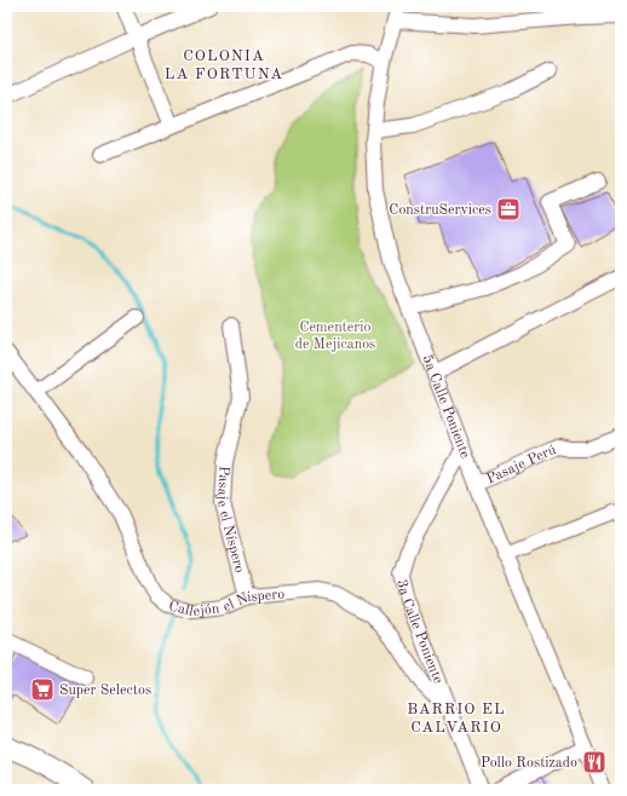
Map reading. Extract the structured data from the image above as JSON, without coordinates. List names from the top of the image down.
{
  "streets": {
    "street": [
      "5a Calle Poniente",
      "Pasaje Perú",
      "Pasaje el Níspero",
      "Callejón el Nispero",
      "3a Calle Poniente"
    ]
  },
  "crossings": [
    ["5a Calle Poniente", "Pasaje Perú"],
    ["5a Calle Poniente", "3a Calle Poniente"],
    ["Pasaje el Níspero", "Callejón el Nispero"],
    ["Callejón el Nispero", "3a Calle Poniente"]
  ],
  "districts": ["COLONIA LA FORTUNA", "BARRIO EL CALVARIO"],
  "parks": ["Cementerio de Mejicanos"],
  "places": {
    "office": ["ConstruServices"],
    "supermarket": ["Super Selectos"],
    "restaurant": ["Pollo Rostizado"]
  }
}
